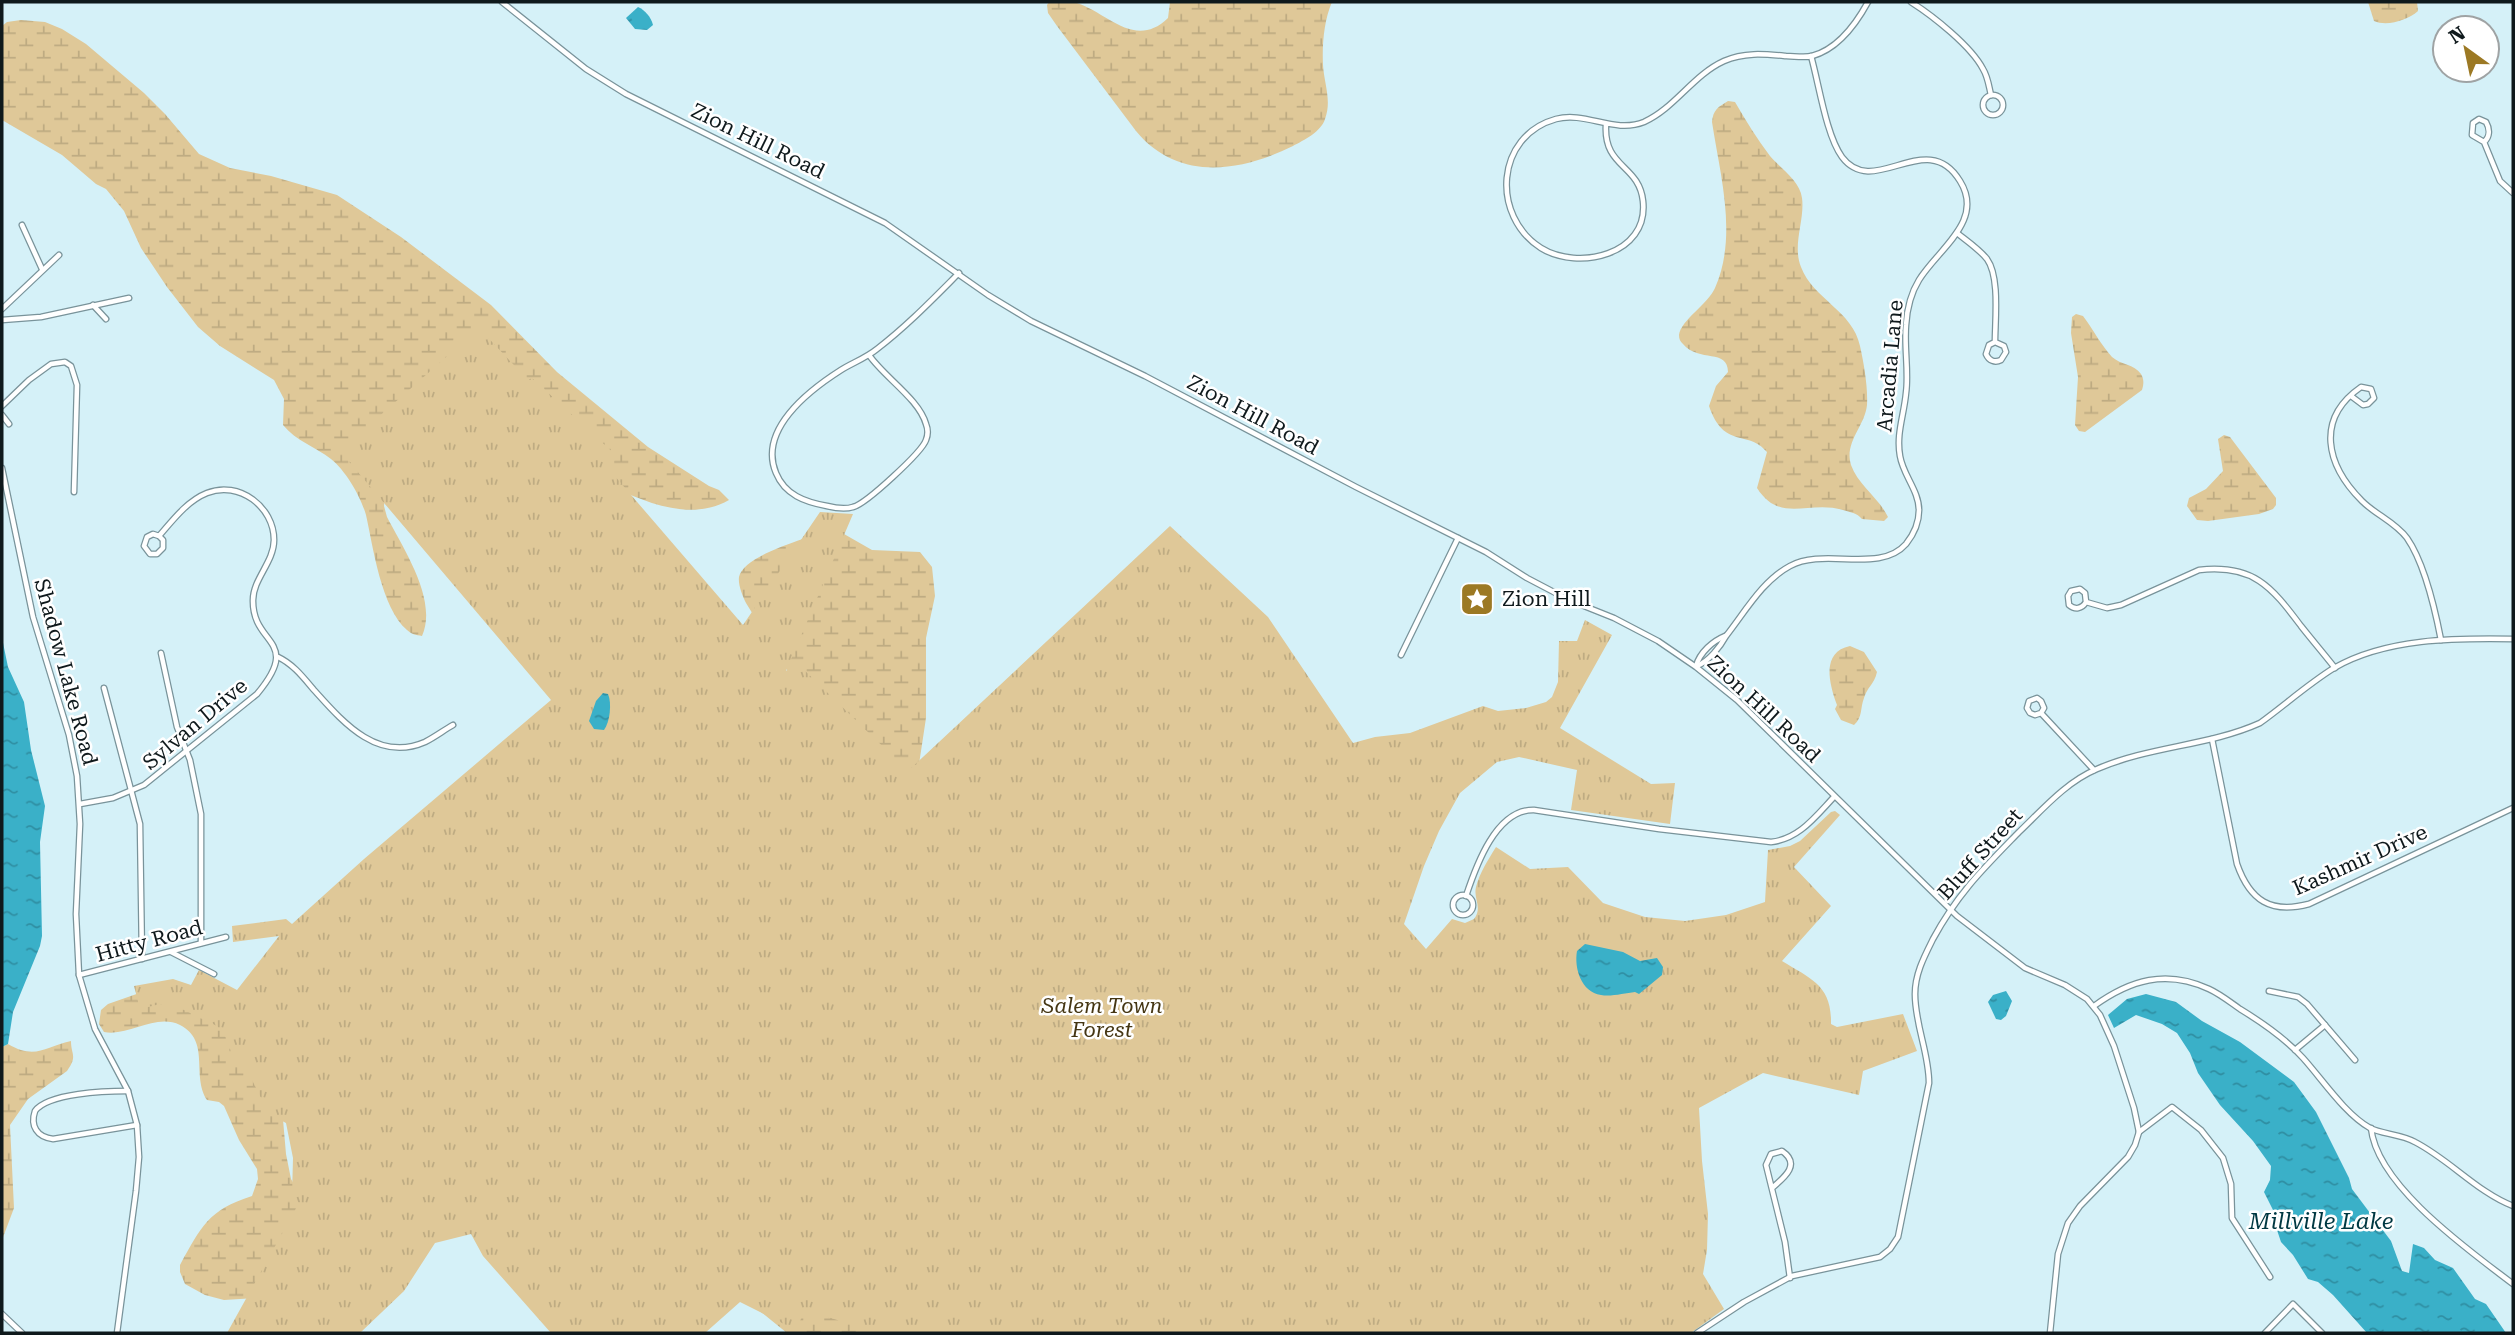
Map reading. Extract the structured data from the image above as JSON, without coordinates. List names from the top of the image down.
{
  "streets": {
    "street": [
      "Zion Hill Road",
      "Arcadia Lane",
      "Shadow Lake Road",
      "Sylvan Drive",
      "Bluff Street",
      "Kashmir Drive",
      "Hitty Road"
    ]
  },
  "crossings": [
    ["Zion Hill Road", "Arcadia Lane"],
    ["Zion Hill Road", "Bluff Street"],
    ["Shadow Lake Road", "Sylvan Drive"],
    ["Shadow Lake Road", "Hitty Road"],
    ["Bluff Street", "Kashmir Drive"]
  ],
  "water": ["Millville Lake"],
  "parks": ["Salem Town Forest"],
  "places": {
    "place": ["Zion Hill"]
  },
  "north": "top left"
}
